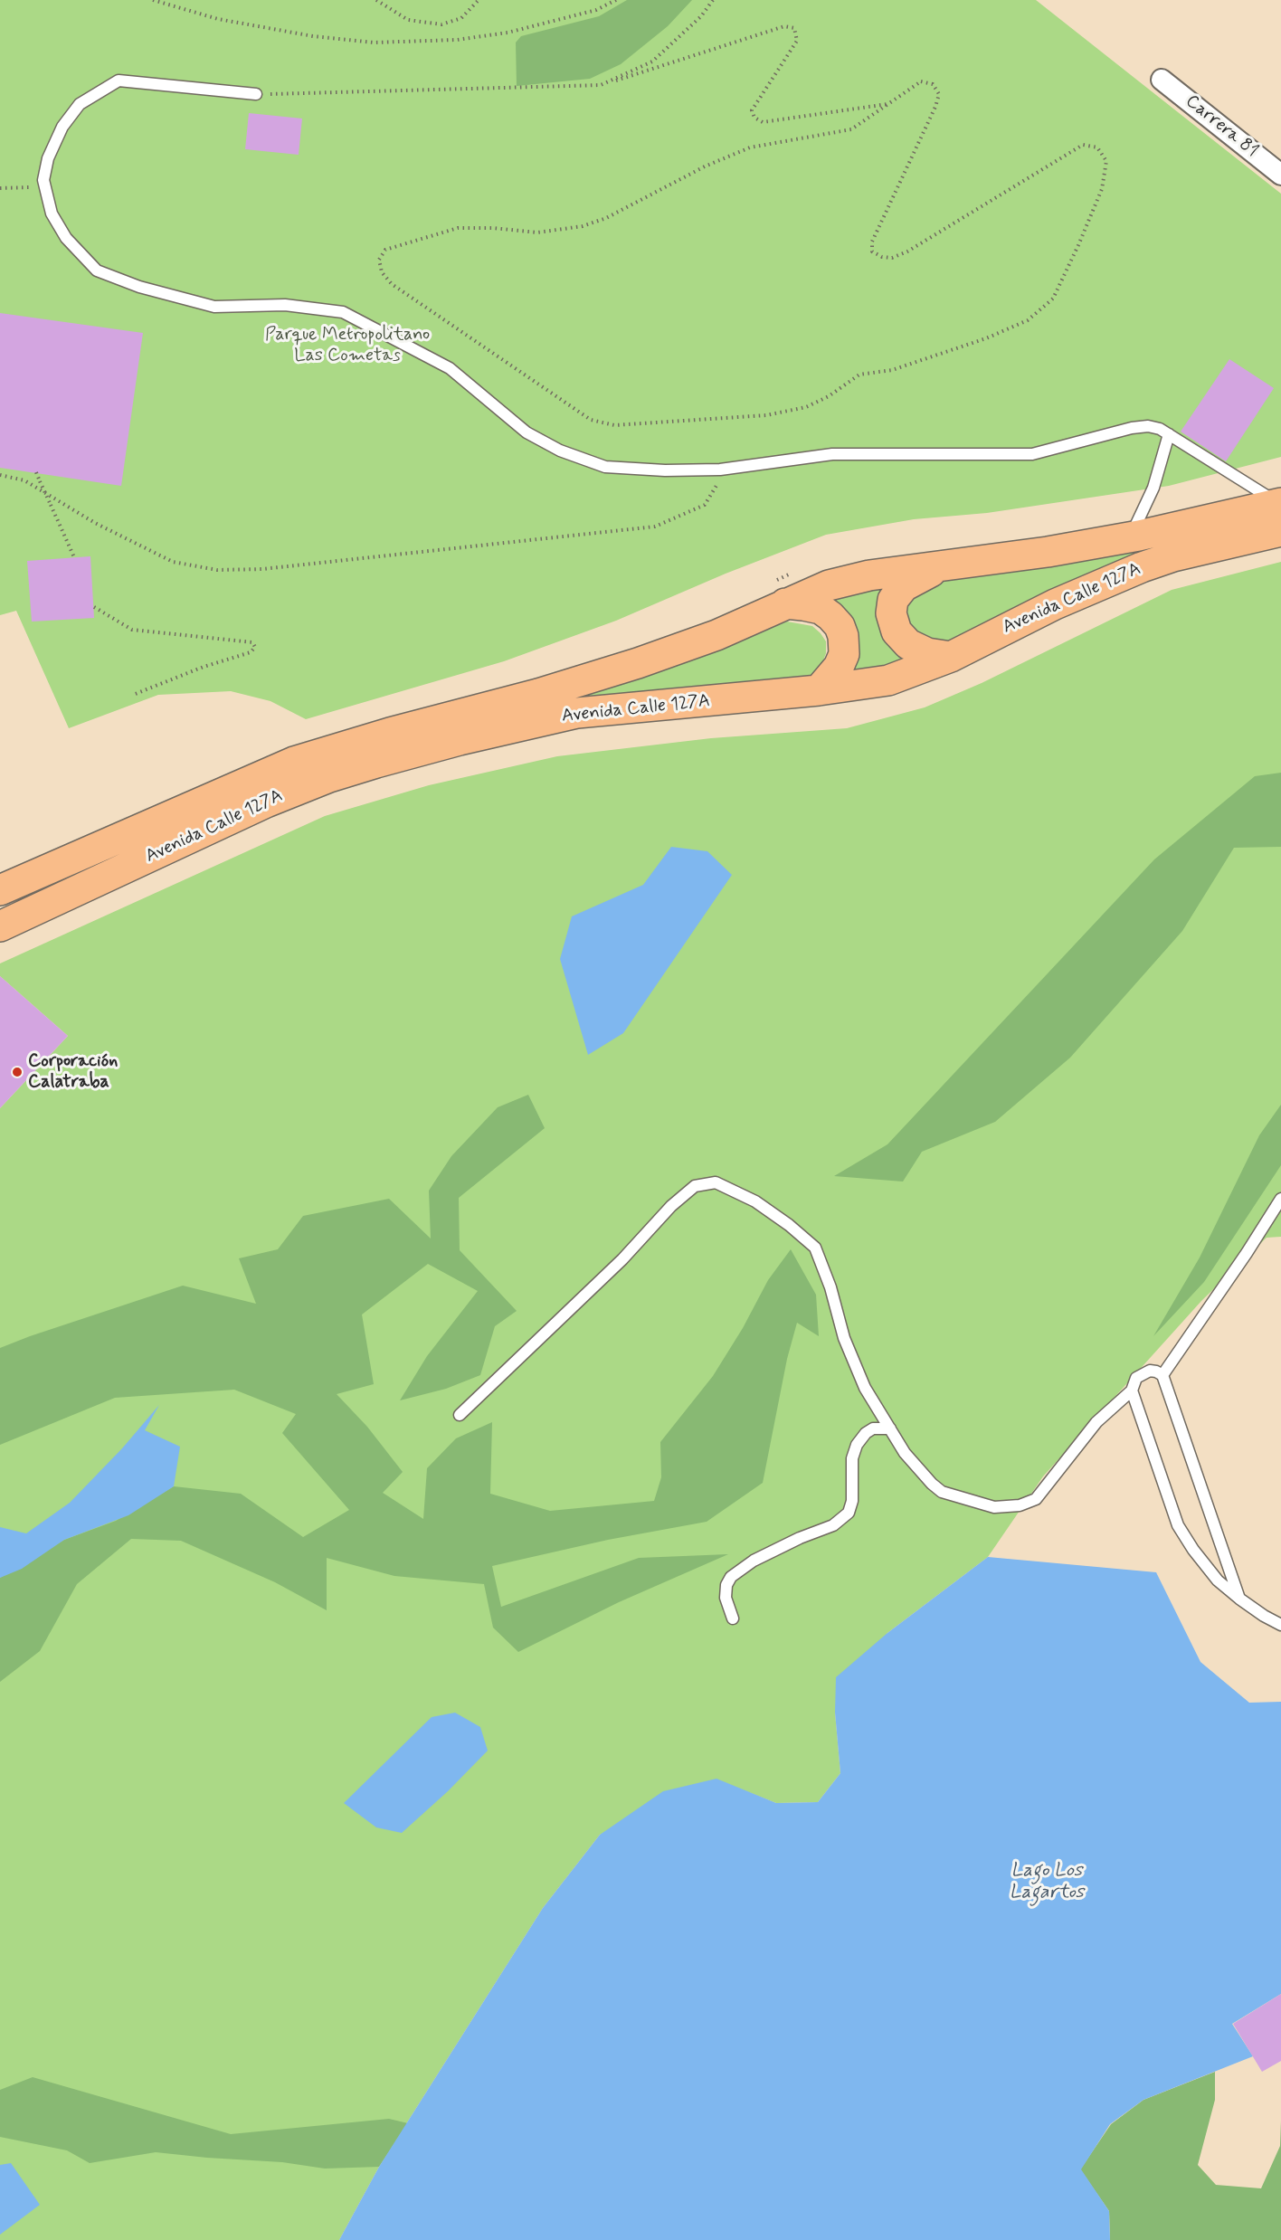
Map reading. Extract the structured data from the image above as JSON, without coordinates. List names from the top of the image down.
{
  "streets": {
    "main road": ["Avenida Calle 127A"],
    "street": ["Carrera 81"]
  },
  "water": ["Lago Los Lagartos"],
  "parks": ["Parque Metropolitano Las Cometas"],
  "places": ["Corporación Calatraba"]
}
